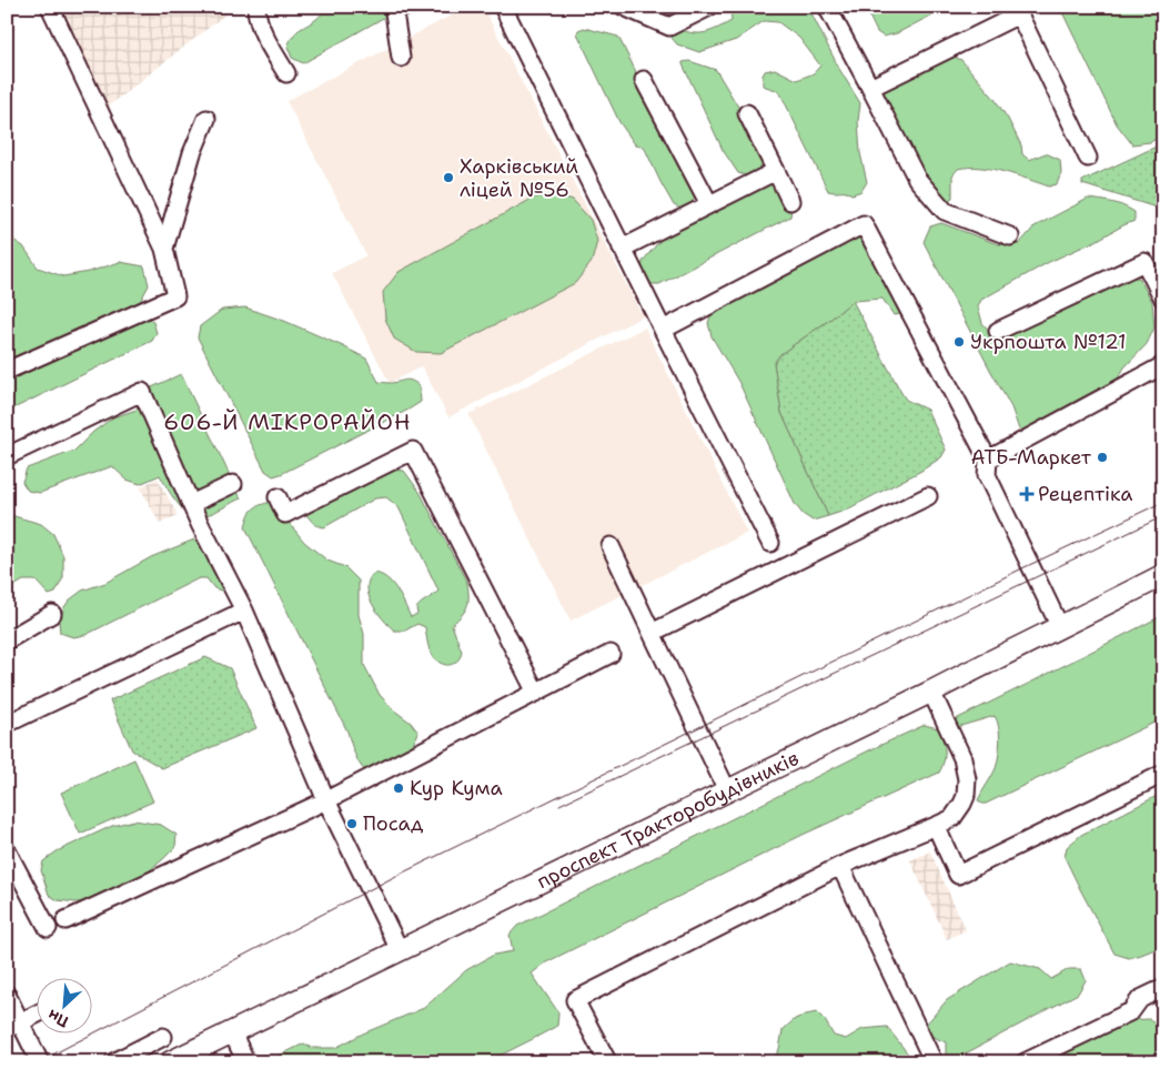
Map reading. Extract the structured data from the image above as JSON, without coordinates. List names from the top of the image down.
{
  "streets": {
    "main road": ["проспект Тракторобудівників"]
  },
  "districts": ["606-Й МІКРОРАЙОН"],
  "places": {
    "other": [
      "Харківський ліцей №56",
      "Укрпошта №121",
      "АТБ-Маркет",
      "Кур Кума",
      "Посад"
    ],
    "health": ["Рецептіка"]
  },
  "north": "bottom left"
}
